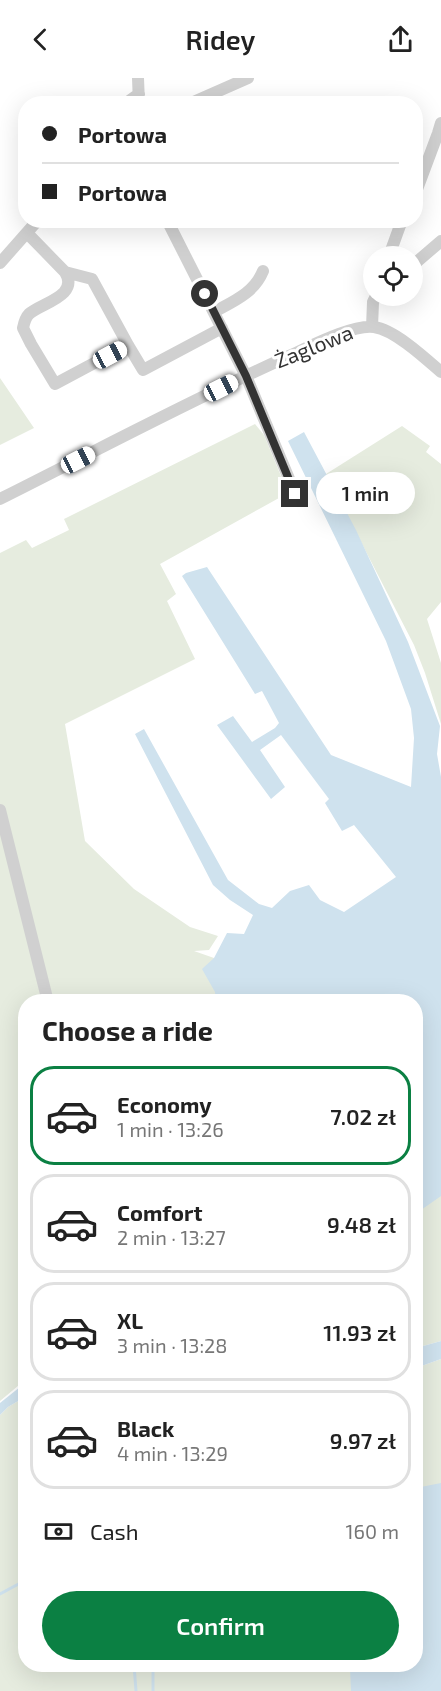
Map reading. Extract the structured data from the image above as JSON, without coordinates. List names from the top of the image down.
{
  "streets": {
    "street": ["Żaglowa"]
  },
  "page": {
    "header": "Ridey",
    "banner": ["Portowa", "Portowa"],
    "bubble": "1 min",
    "heading": "Choose a ride",
    "list": [
      {
        "name": "Economy",
        "note": "1 min · 13:26",
        "value": "7.02 zł"
      },
      {
        "name": "Comfort",
        "note": "2 min · 13:27",
        "value": "9.48 zł"
      },
      {
        "name": "XL",
        "note": "3 min · 13:28",
        "value": "11.93 zł"
      },
      {
        "name": "Black",
        "note": "4 min · 13:29",
        "value": "9.97 zł"
      }
    ],
    "pay": ["Cash", "160 m"],
    "buttons": "Confirm"
  }
}
